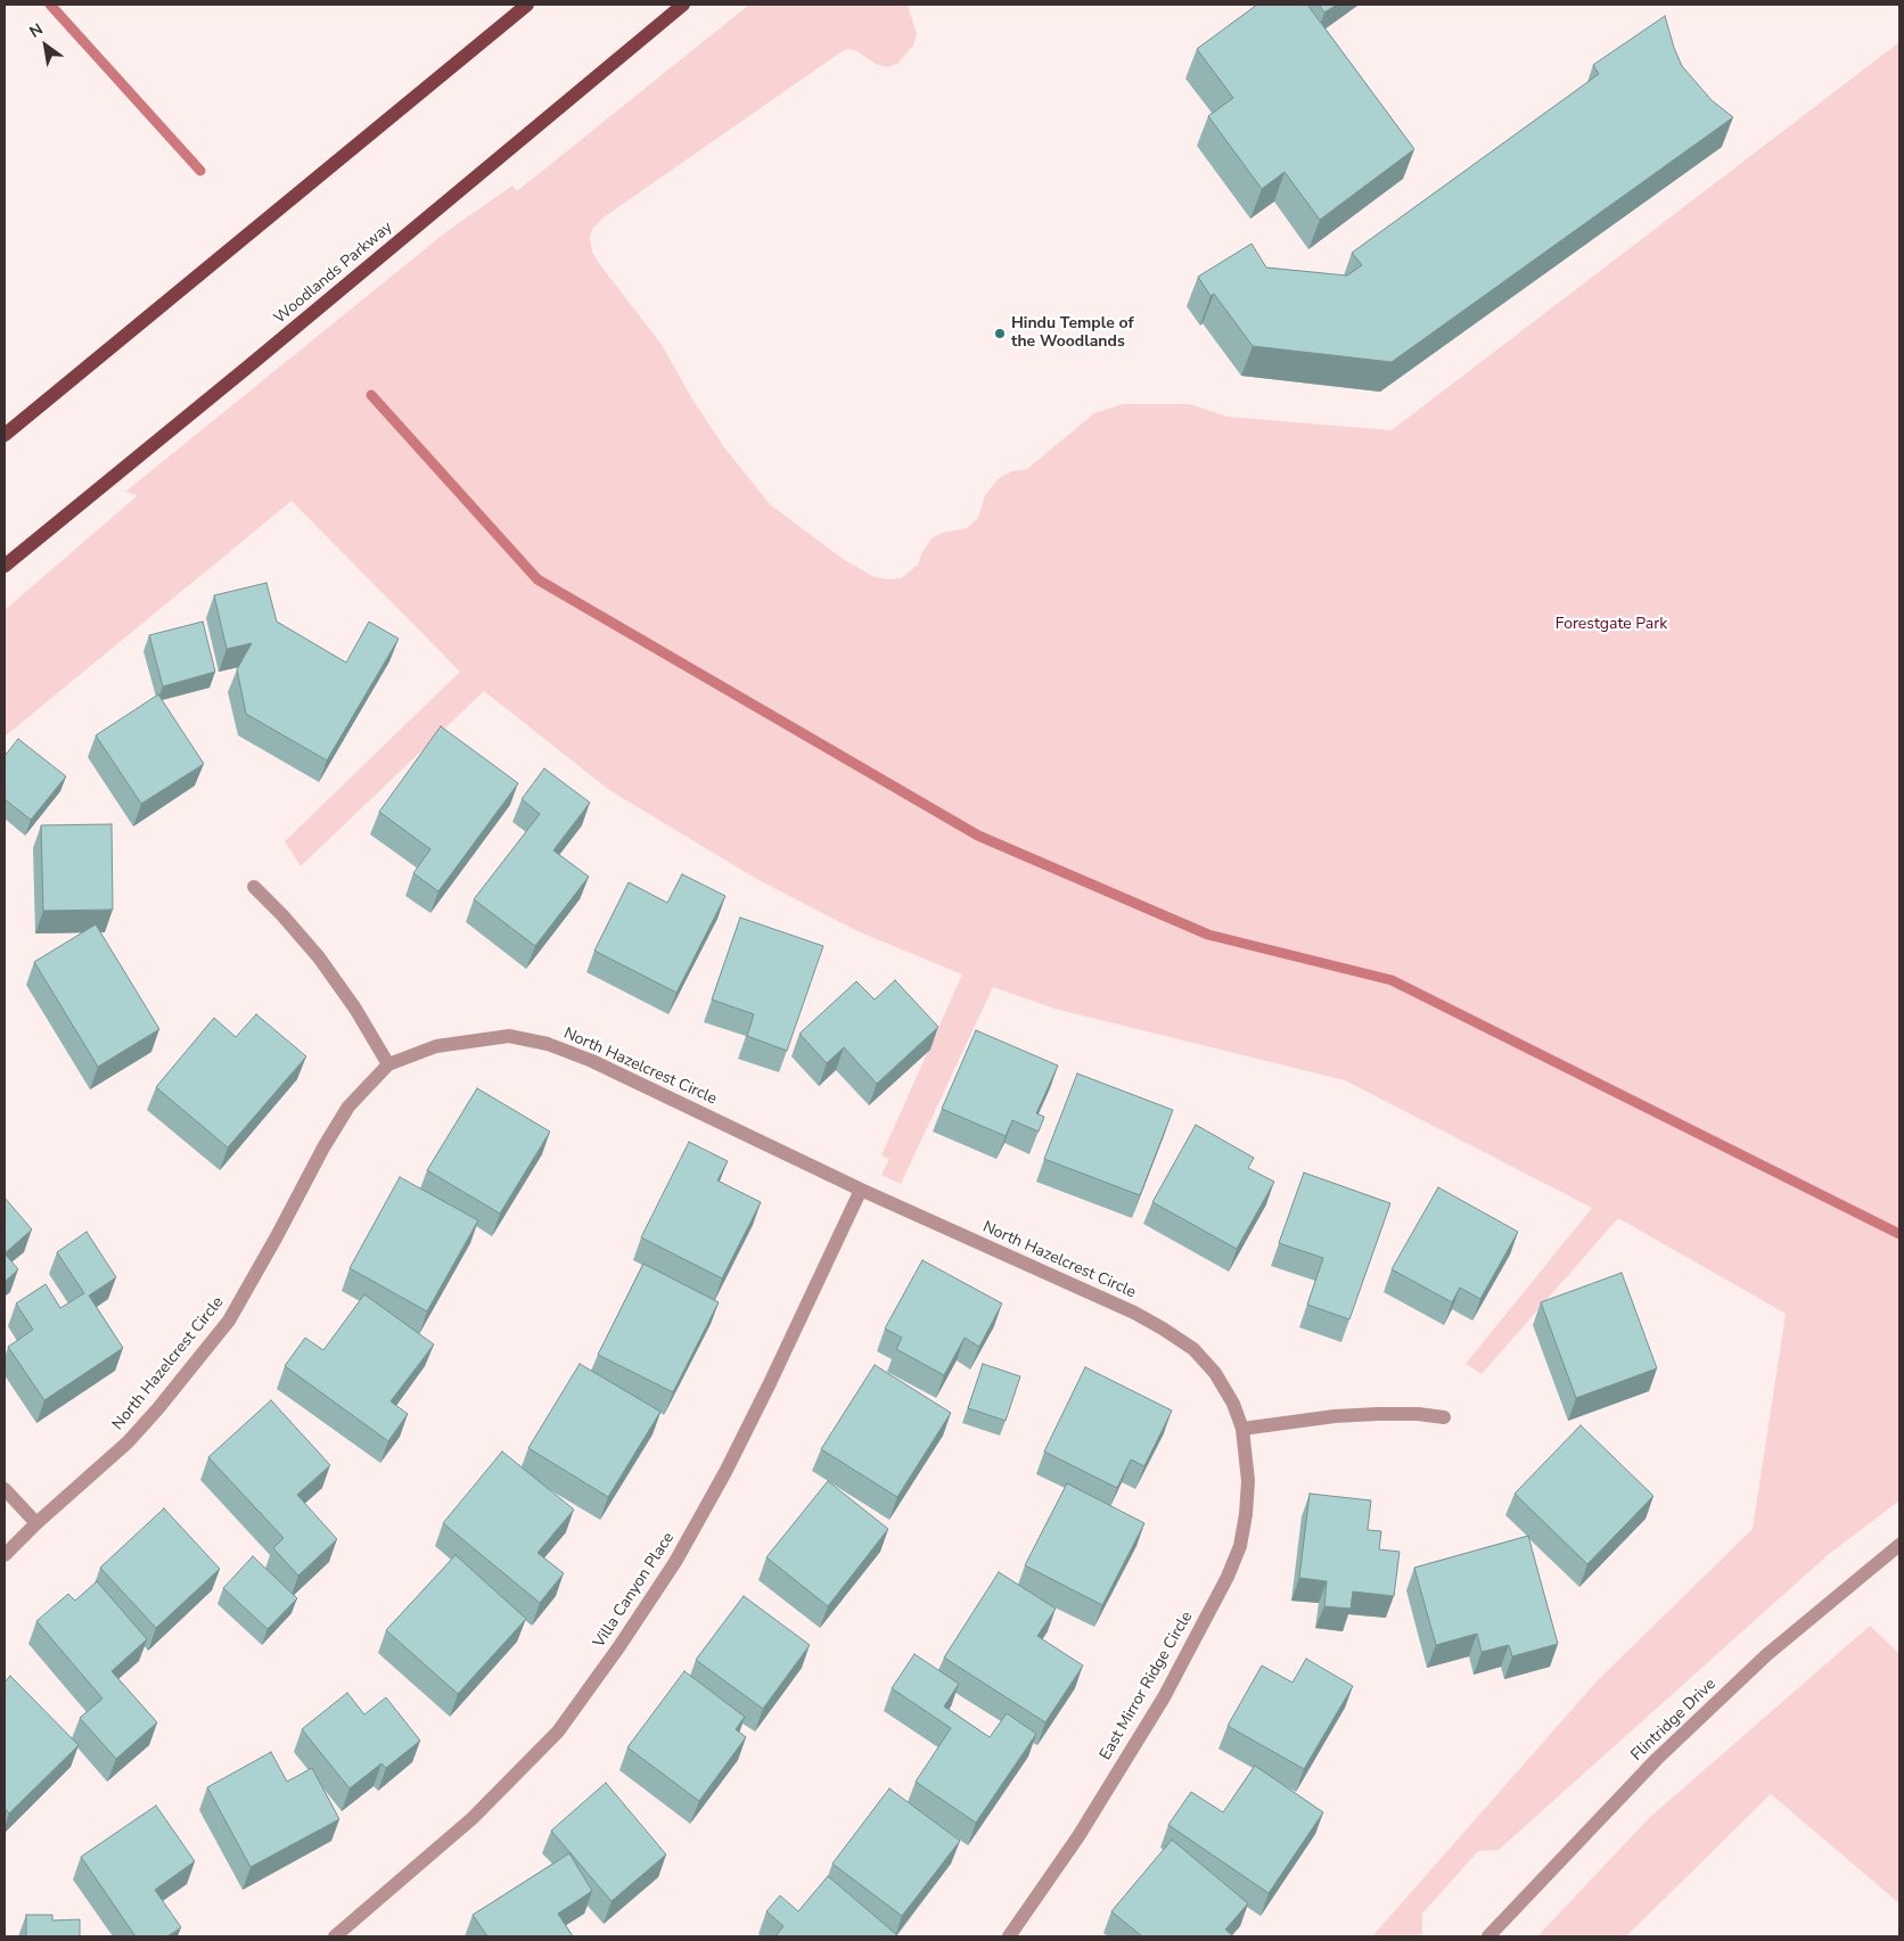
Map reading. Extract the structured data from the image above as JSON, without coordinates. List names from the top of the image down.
{
  "streets": {
    "main road": ["Woodlands Parkway"],
    "street": [
      "North Hazelcrest Circle",
      "Villa Canyon Place",
      "East Mirror Ridge Circle",
      "Flintridge Drive"
    ]
  },
  "crossings": [
    ["North Hazelcrest Circle", "Villa Canyon Place"],
    ["North Hazelcrest Circle", "East Mirror Ridge Circle"]
  ],
  "parks": ["Forestgate Park"],
  "places": ["Hindu Temple of the Woodlands"],
  "north": "top left"
}
